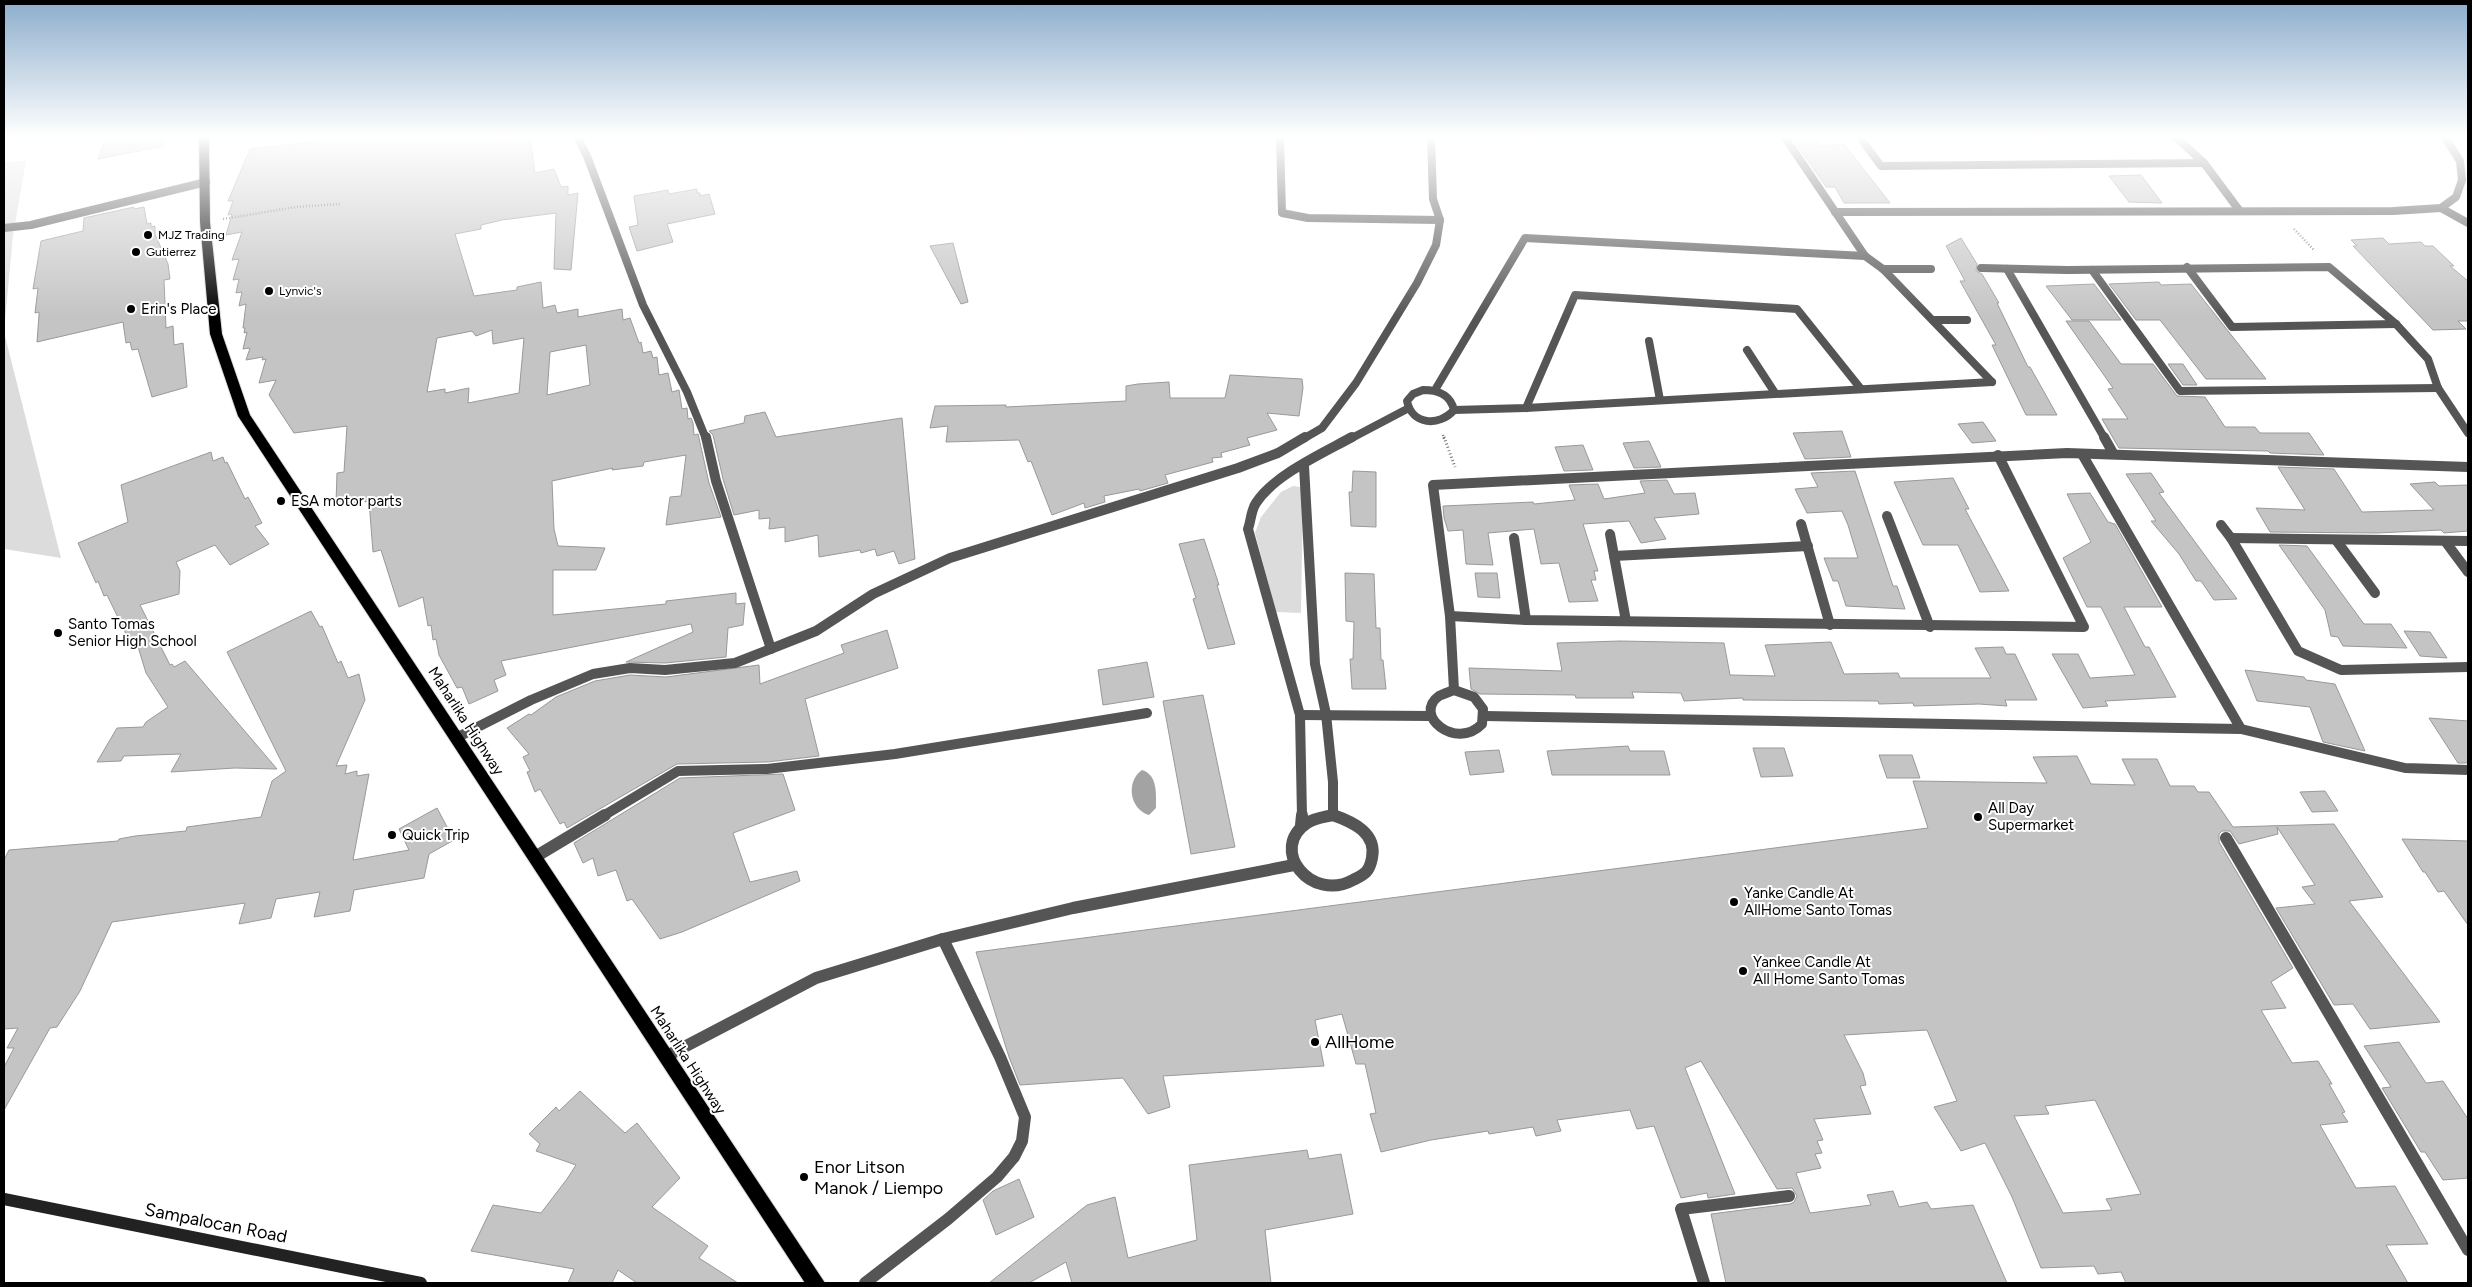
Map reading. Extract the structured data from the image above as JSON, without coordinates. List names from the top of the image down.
{
  "streets": {
    "highway": ["Maharlika Highway"],
    "main road": ["Sampalocan Road"]
  },
  "places": [
    "MJZ Trading",
    "Gutierrez",
    "Lynvic's",
    "Erin's Place",
    "ESA motor parts",
    "Santo Tomas Senior High School",
    "All Day Supermarket",
    "Quick Trip",
    "Yanke Candle At AllHome Santo Tomas",
    "Yankee Candle At All Home Santo Tomas",
    "AllHome",
    "Enor Litson Manok / Liempo"
  ]
}
